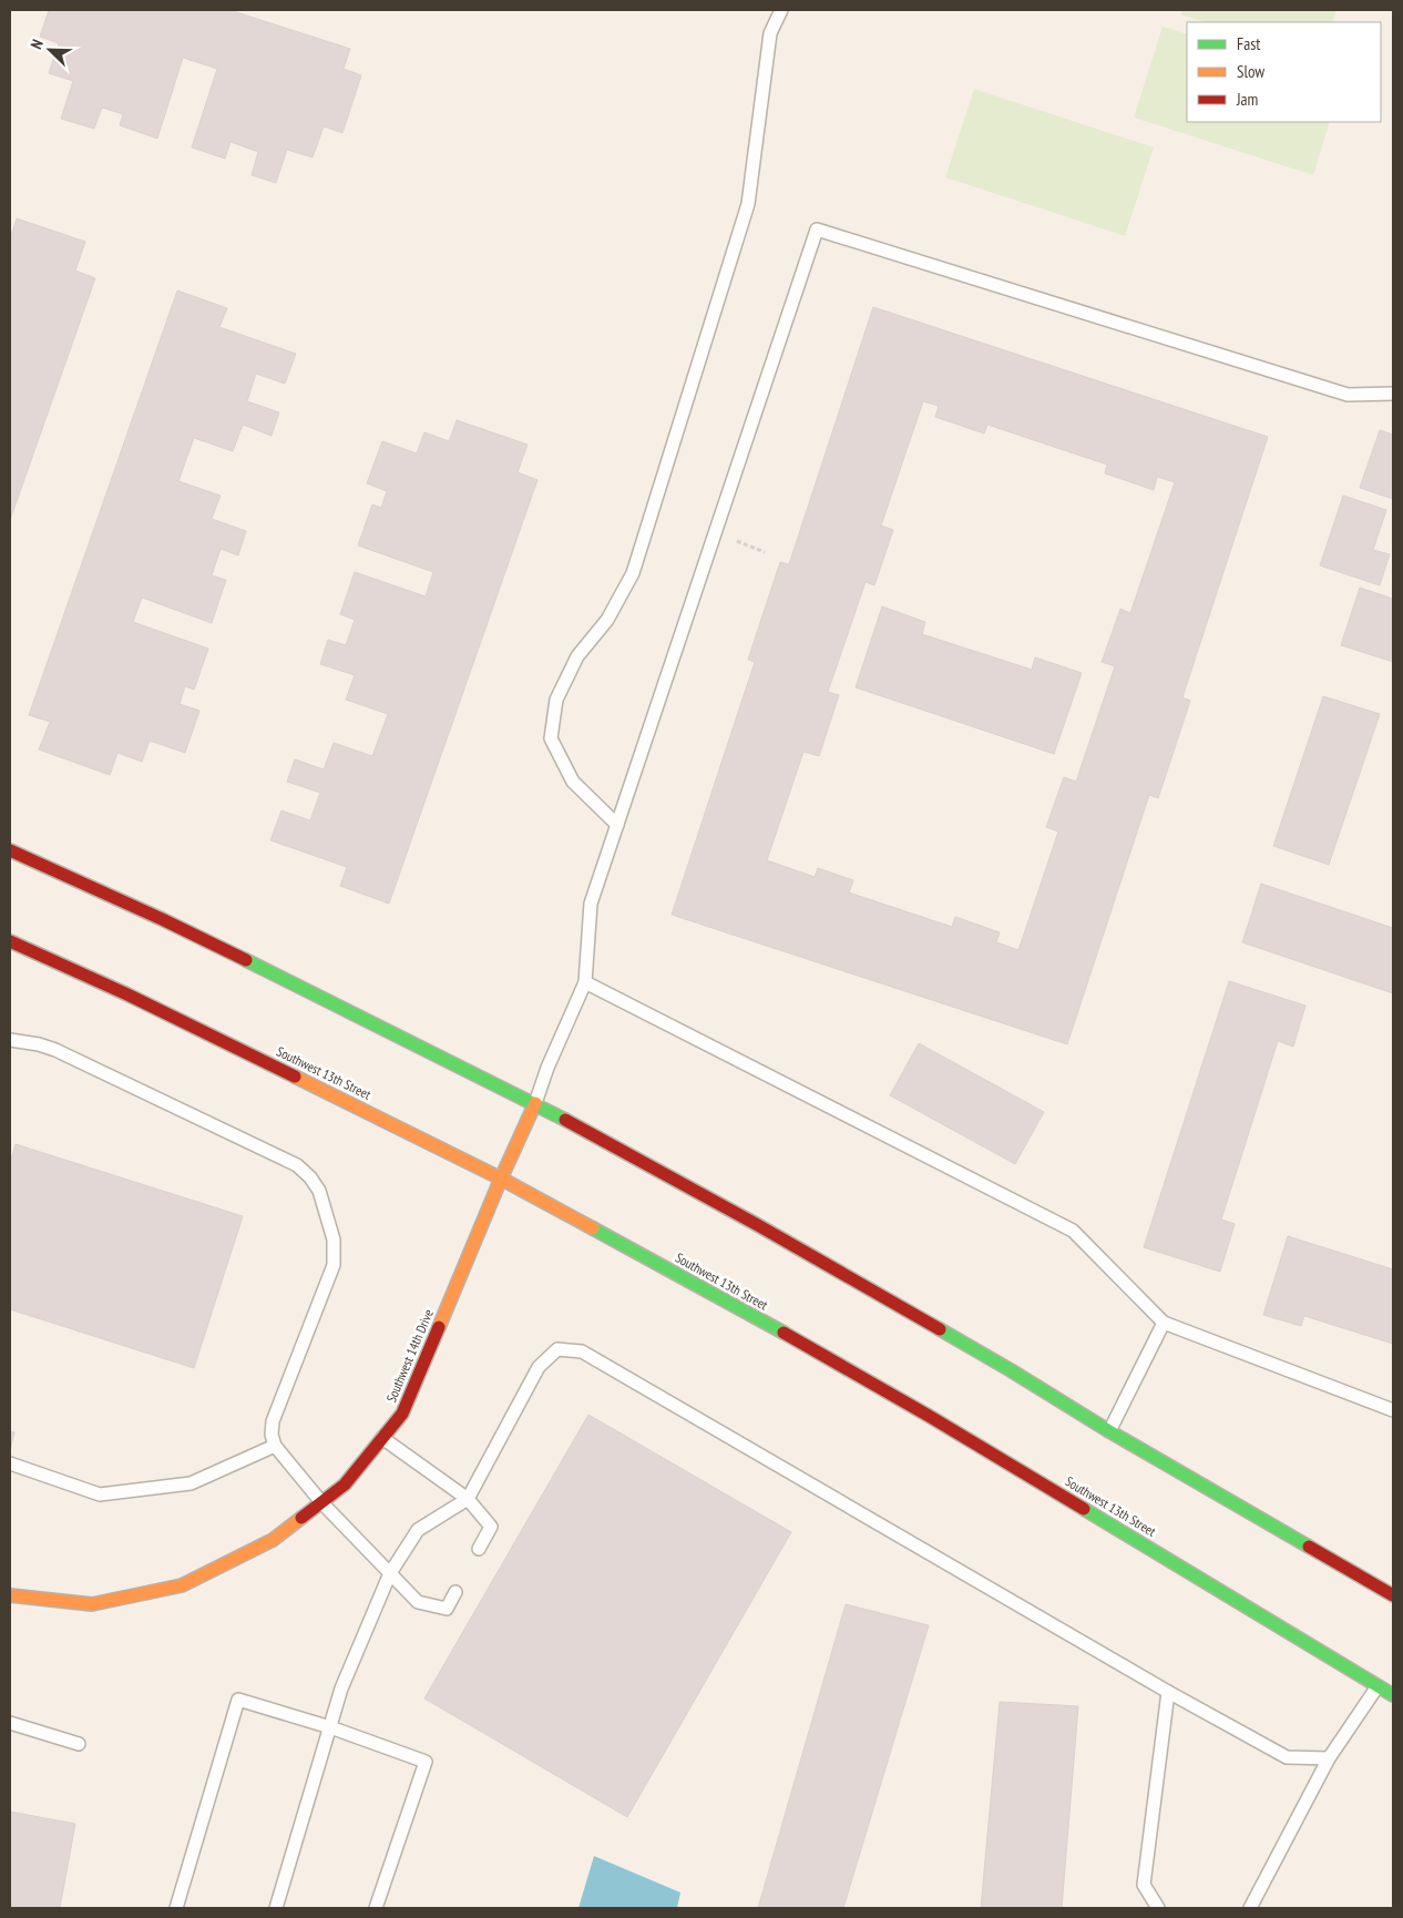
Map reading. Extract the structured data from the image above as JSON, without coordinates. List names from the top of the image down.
{
  "streets": {
    "main road": ["Southwest 13th Street", "Southwest 14th Drive"]
  },
  "crossings": [
    ["Southwest 13th Street", "Southwest 14th Drive"]
  ],
  "legend": ["Fast", "Slow", "Jam"],
  "north": "top left"
}
